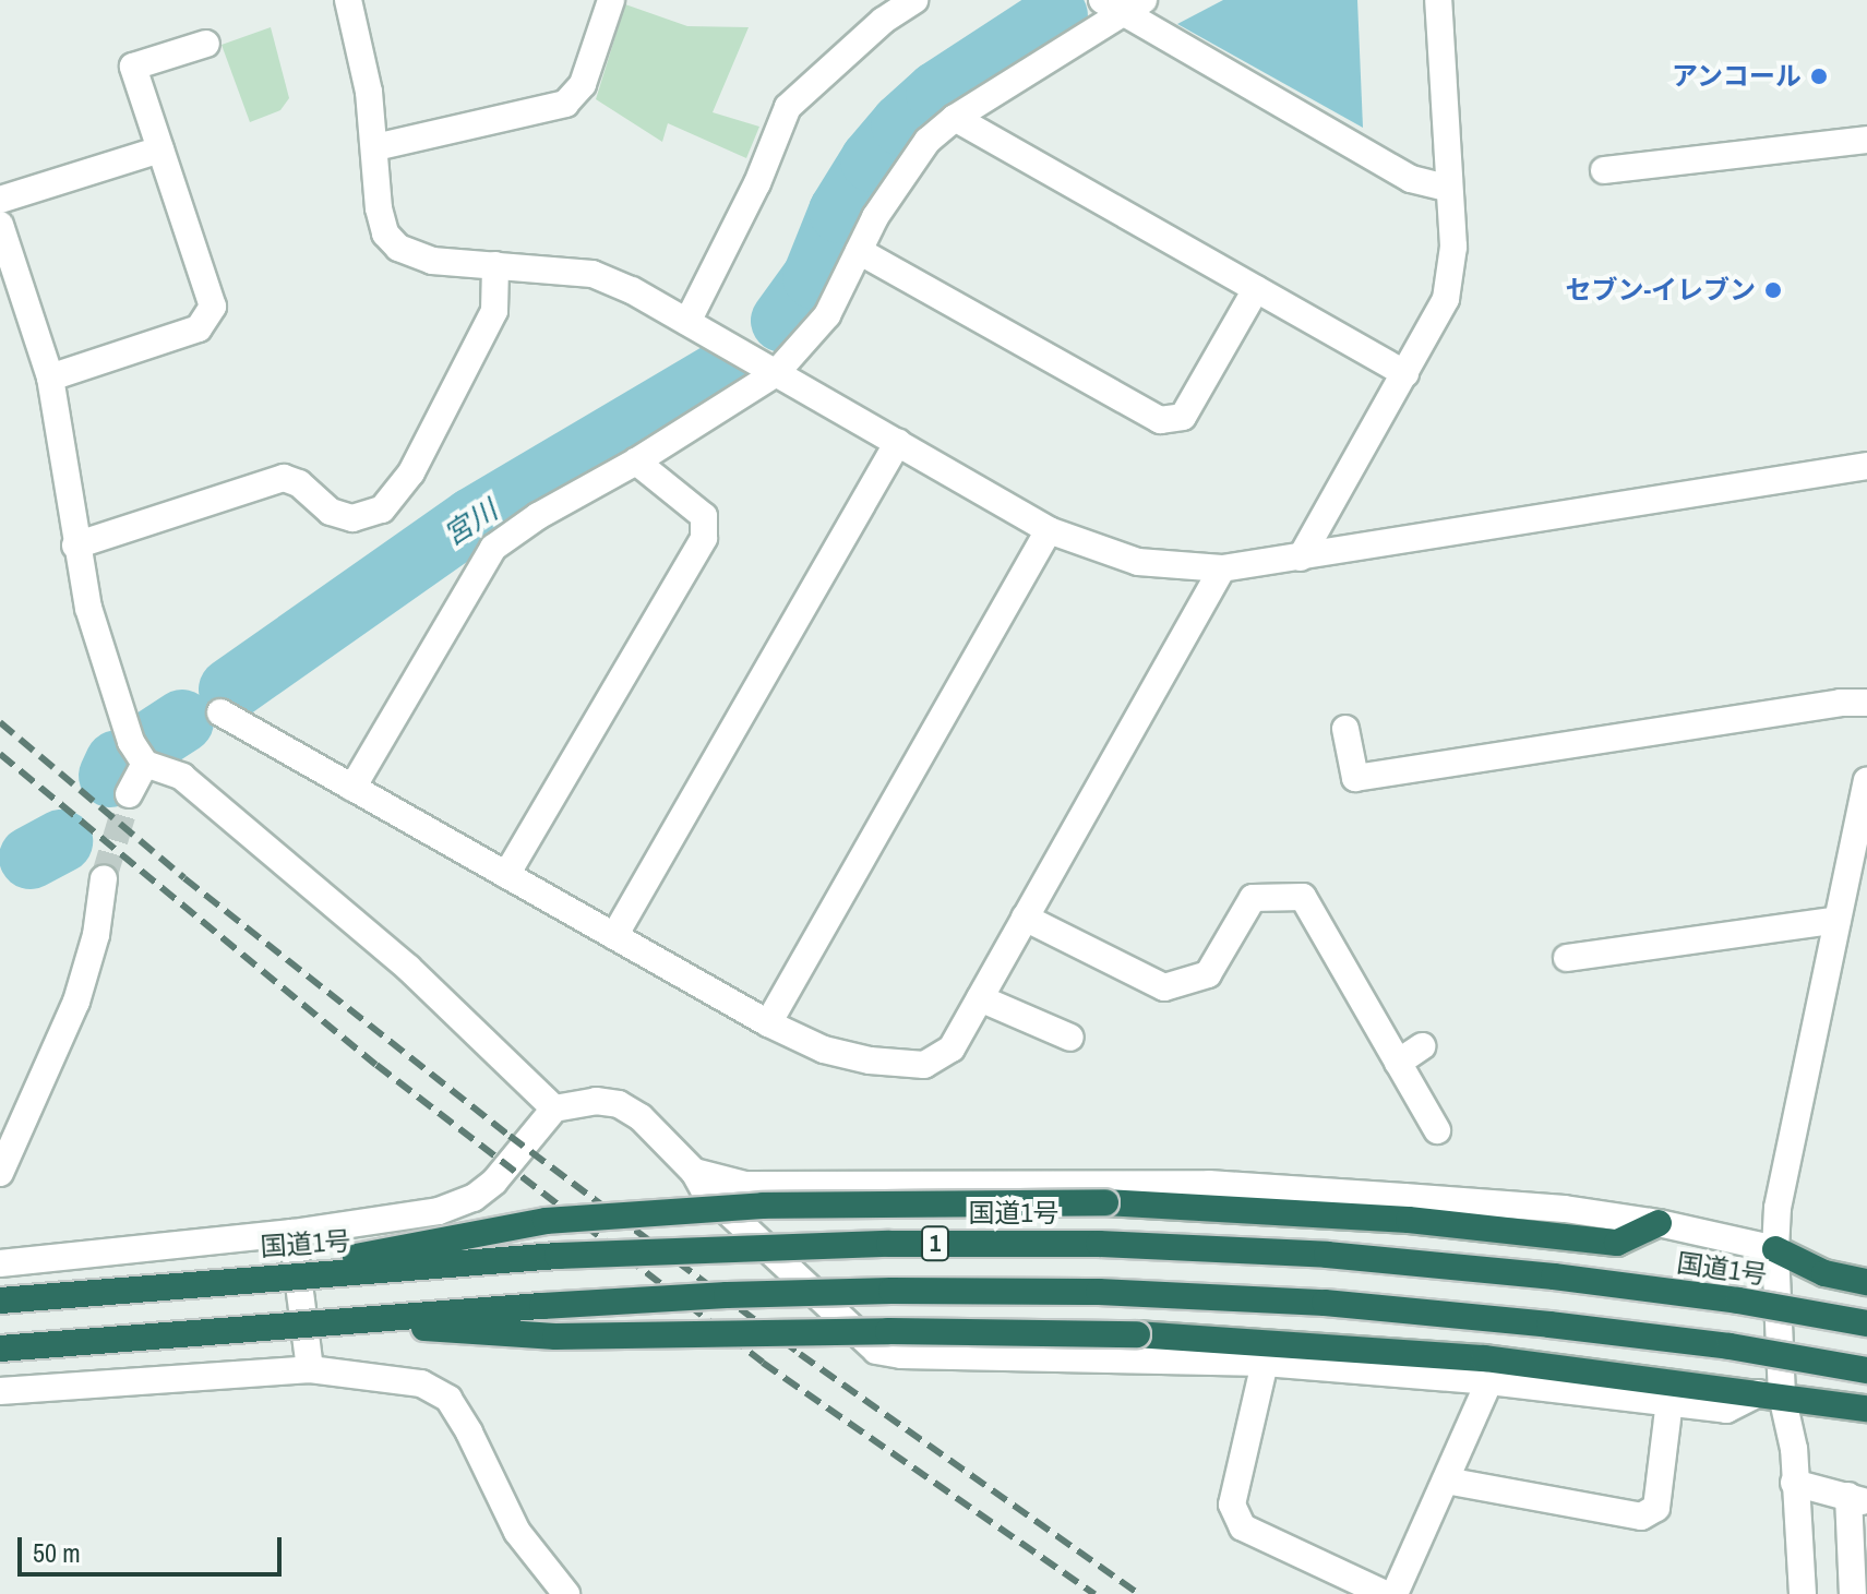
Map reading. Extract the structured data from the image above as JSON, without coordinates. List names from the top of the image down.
{
  "streets": {
    "highway": ["国道1号", "1"]
  },
  "water": ["宮川"],
  "places": ["アンコール", "セブン-イレブン"],
  "scale_bar": "50 m"
}
